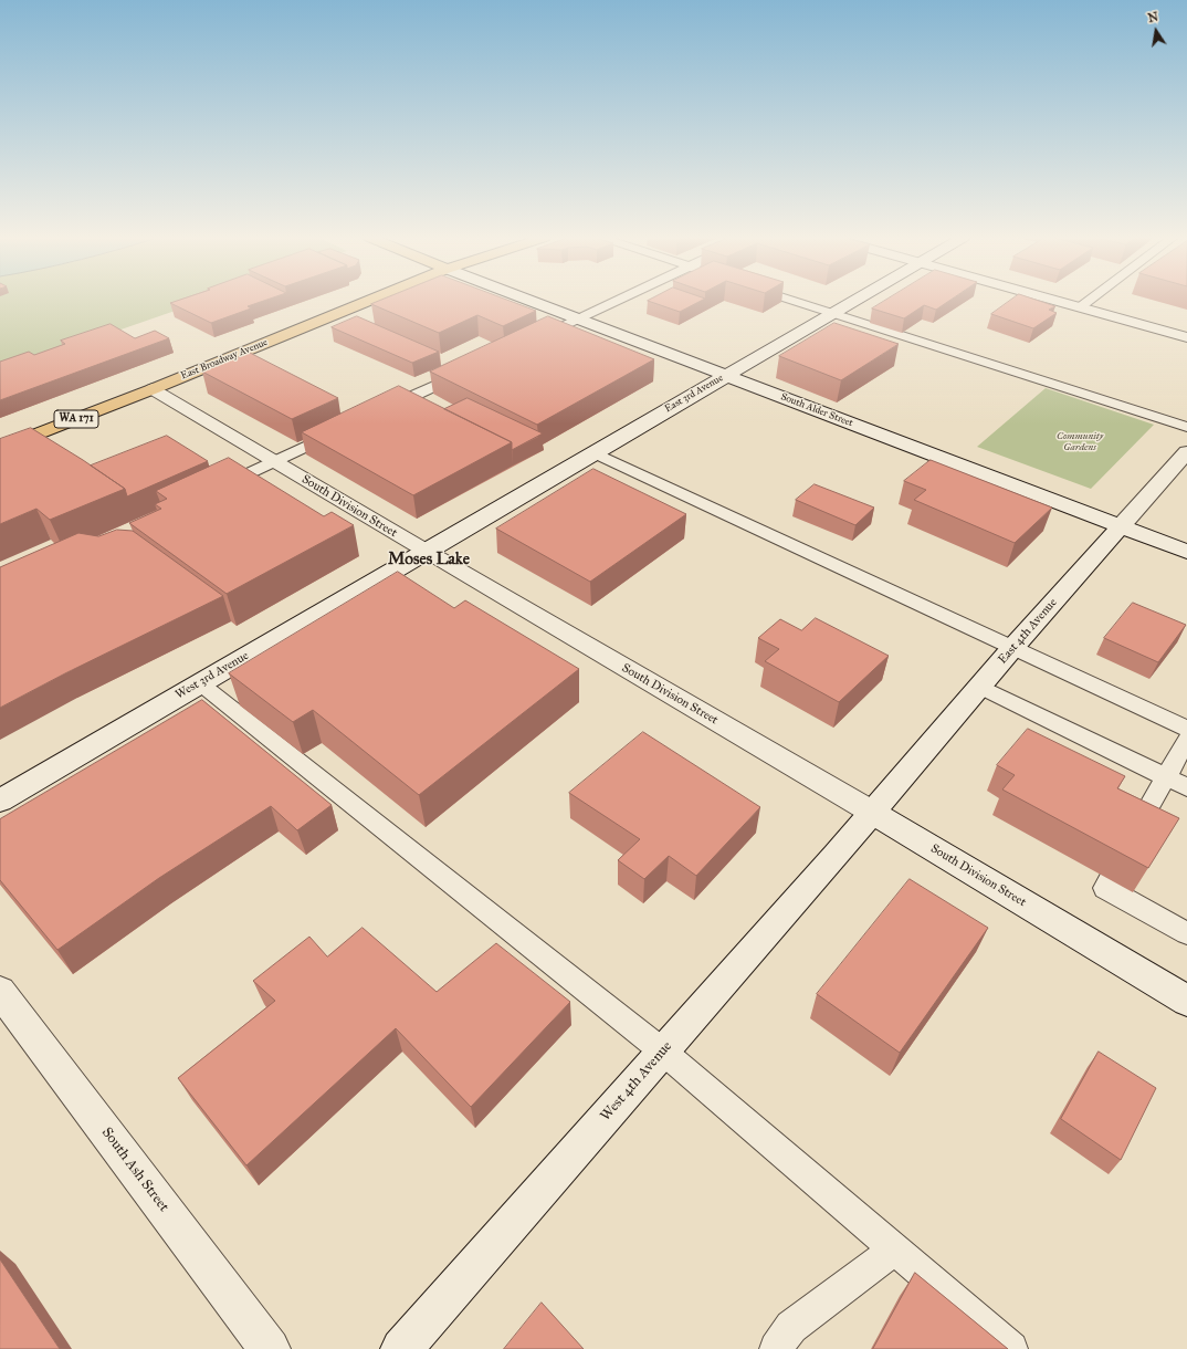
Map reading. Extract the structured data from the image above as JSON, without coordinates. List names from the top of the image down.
{
  "streets": {
    "main road": [
      "East Broadway Avenue",
      "East 3rd Avenue",
      "South Alder Street",
      "WA 171",
      "South Division Street",
      "East 4th Avenue",
      "West 3rd Avenue",
      "West 4th Avenue",
      "South Ash Street"
    ]
  },
  "crossings": [
    ["East Broadway Avenue", "WA 171"],
    ["East Broadway Avenue", "South Division Street"],
    ["East 3rd Avenue", "South Alder Street"],
    ["East 3rd Avenue", "South Division Street"],
    ["East 3rd Avenue", "West 3rd Avenue"],
    ["South Alder Street", "East 4th Avenue"],
    ["WA 171", "South Division Street"],
    ["South Division Street", "East 4th Avenue"],
    ["South Division Street", "West 3rd Avenue"],
    ["South Division Street", "West 4th Avenue"],
    ["East 4th Avenue", "West 4th Avenue"]
  ],
  "districts": ["Moses Lake"],
  "parks": ["Community Gardens"],
  "north": "top"
}
